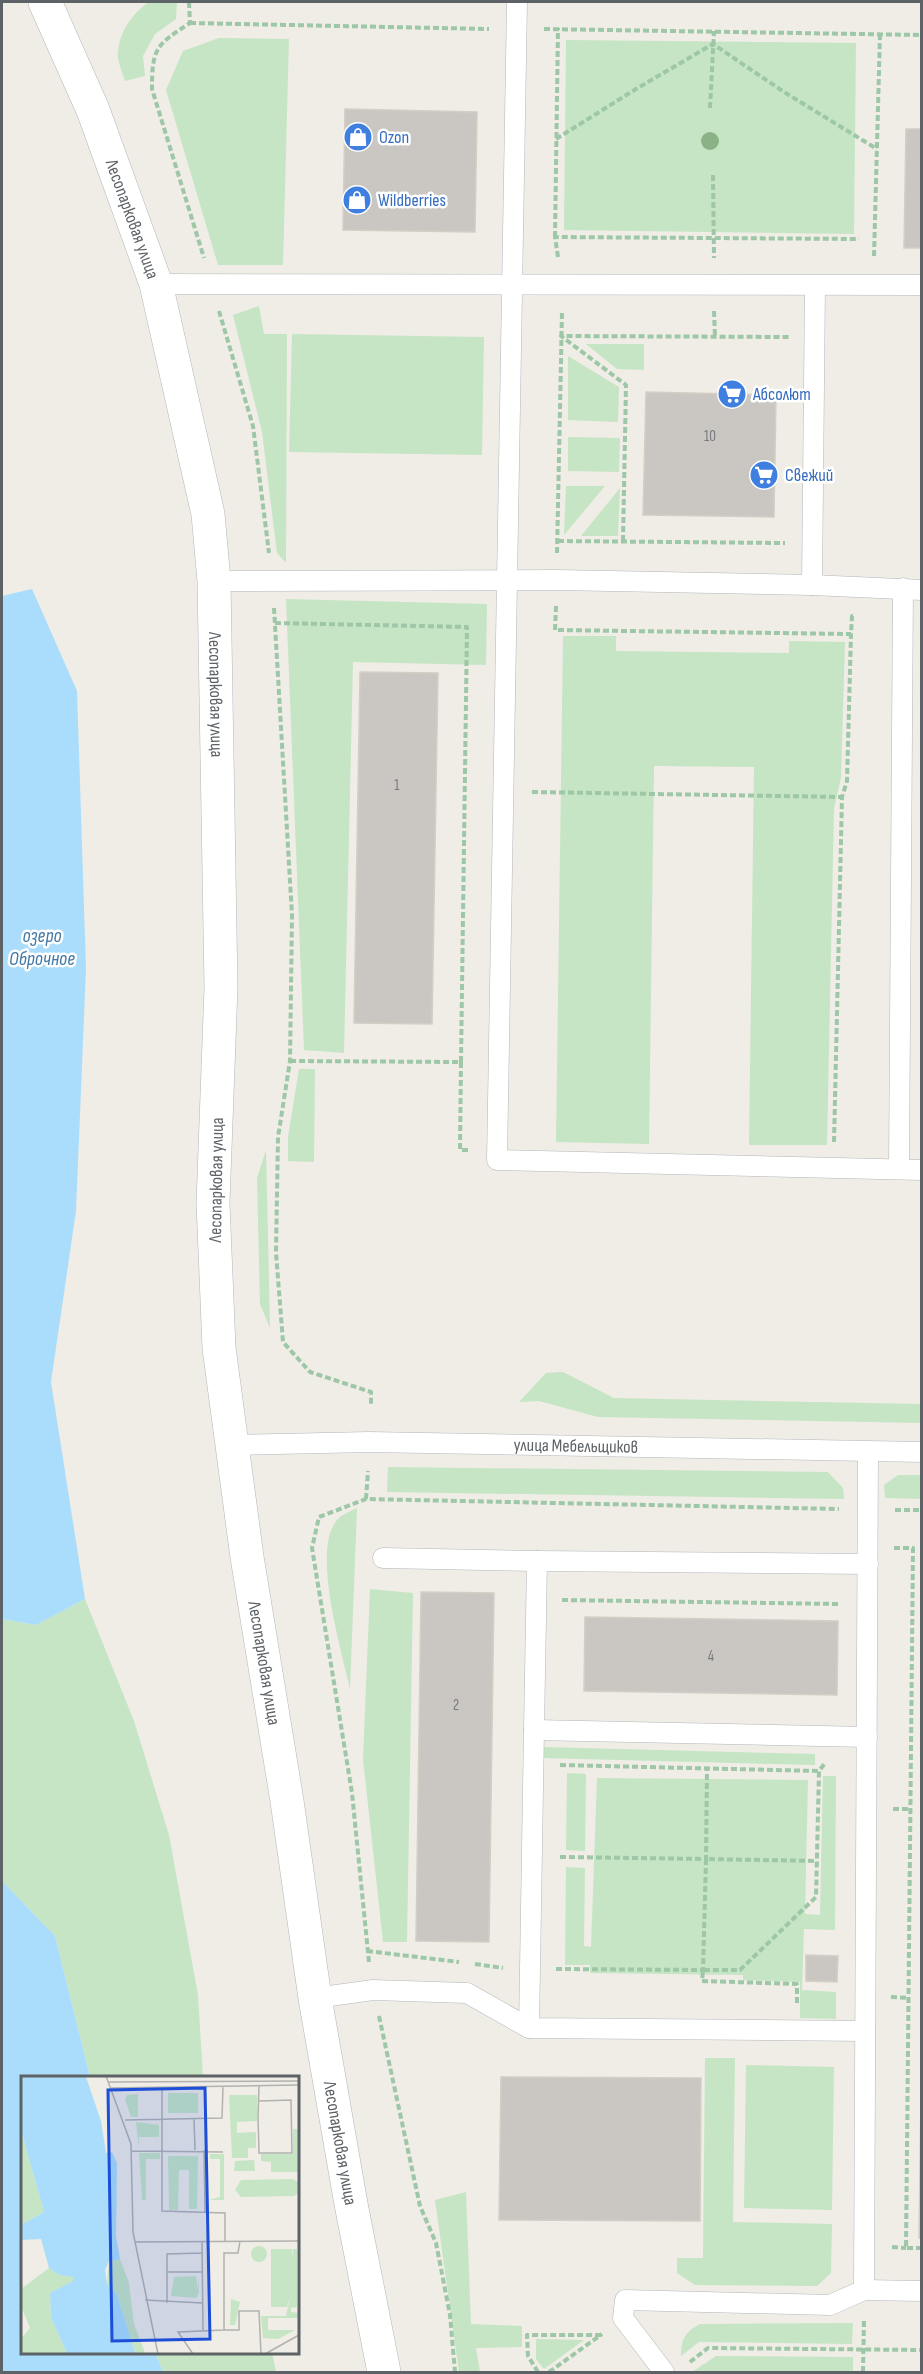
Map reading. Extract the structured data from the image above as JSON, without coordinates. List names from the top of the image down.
{
  "streets": {
    "street": ["Лесопарковая улица"],
    "lane": ["улица Мебельщиков"]
  },
  "crossings": [
    ["Лесопарковая улица", "улица Мебельщиков"]
  ],
  "water": ["озеро Оброчное"],
  "places": {
    "shop": ["Ozon", "Wildberries"],
    "supermarket": ["Абсолют", "Свежий"]
  },
  "house_numbers": [
    "10",
    "1",
    "4",
    "2"
  ]
}
